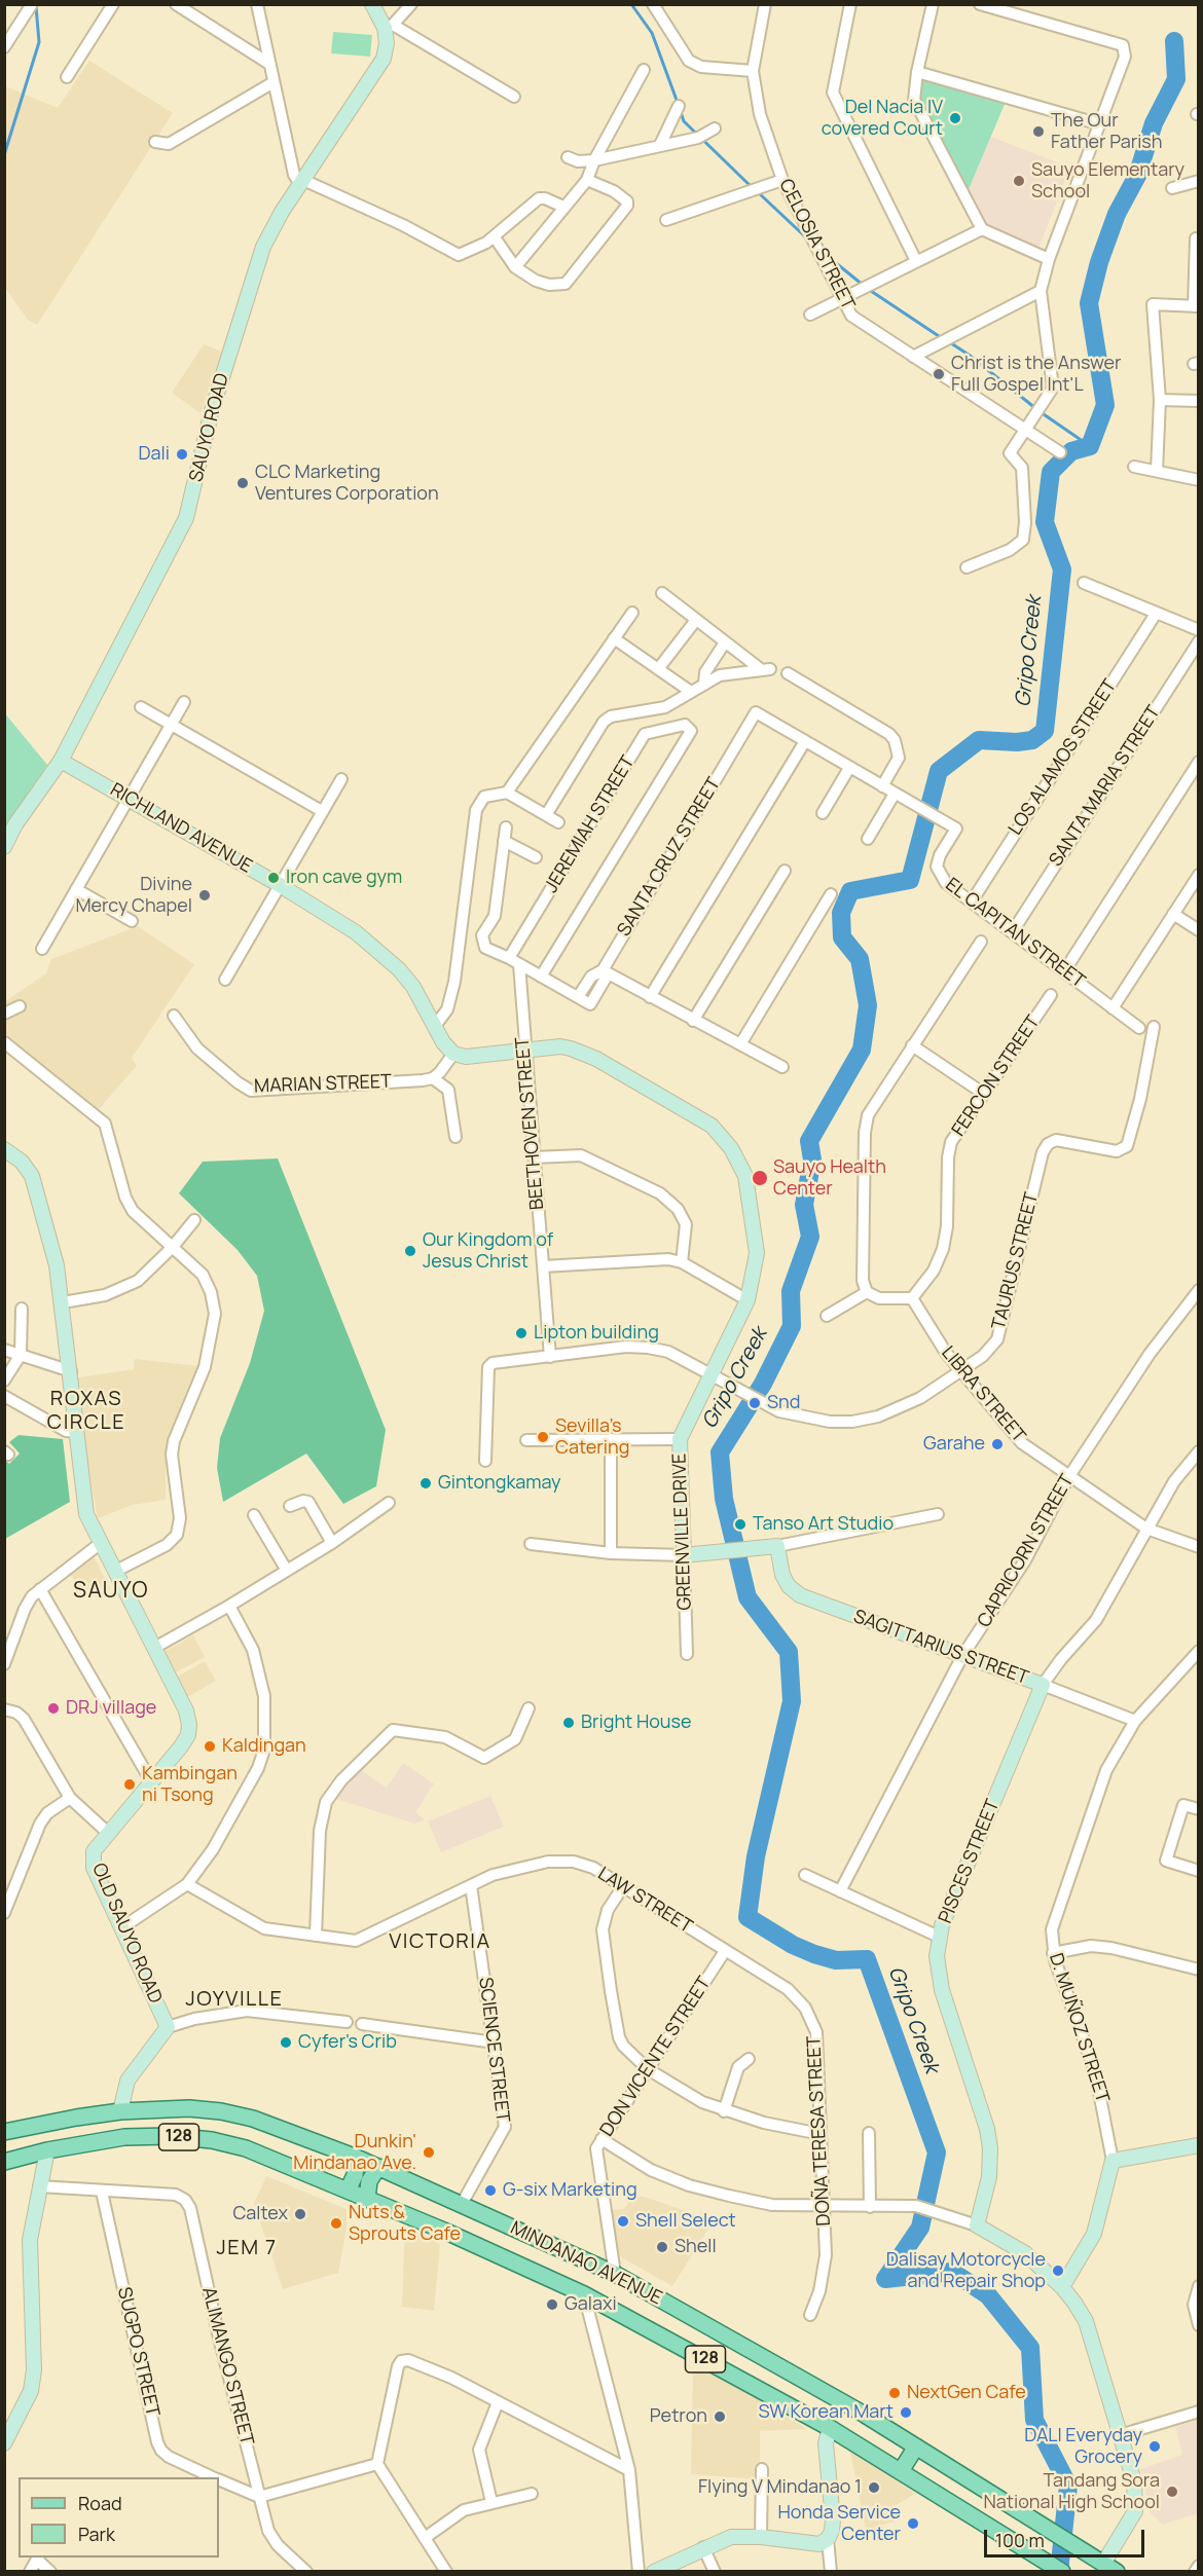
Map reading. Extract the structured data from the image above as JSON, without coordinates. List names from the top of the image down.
{
  "streets": {
    "main road": ["128", "MINDANAO AVENUE"],
    "street": [
      "CELOSIA STREET",
      "SAUYO ROAD",
      "LOS ALAMOS STREET",
      "SANTA MARIA STREET",
      "JEREMIAH STREET",
      "RICHLAND AVENUE",
      "SANTA CRUZ STREET",
      "EL CAPITAN STREET",
      "FERCON STREET",
      "MARIAN STREET",
      "BEETHOVEN STREET",
      "TAURUS STREET",
      "LIBRA STREET",
      "GREENVILLE DRIVE",
      "CAPRICORN STREET",
      "SAGITTARIUS STREET",
      "PISCES STREET",
      "LAW STREET",
      "OLD SAUYO ROAD",
      "D. MUÑOZ STREET",
      "SCIENCE STREET",
      "DON VICENTE STREET",
      "DOÑA TERESA STREET",
      "SUGPO STREET",
      "ALIMANGO STREET"
    ]
  },
  "crossings": [
    ["SAUYO ROAD", "RICHLAND AVENUE"],
    ["LOS ALAMOS STREET", "EL CAPITAN STREET"],
    ["SANTA MARIA STREET", "EL CAPITAN STREET"],
    ["JEREMIAH STREET", "BEETHOVEN STREET"],
    ["RICHLAND AVENUE", "GREENVILLE DRIVE"],
    ["SANTA CRUZ STREET", "EL CAPITAN STREET"],
    ["FERCON STREET", "LIBRA STREET"],
    ["BEETHOVEN STREET", "TAURUS STREET"],
    ["BEETHOVEN STREET", "GREENVILLE DRIVE"],
    ["TAURUS STREET", "LIBRA STREET"],
    ["TAURUS STREET", "GREENVILLE DRIVE"],
    ["LIBRA STREET", "CAPRICORN STREET"],
    ["LIBRA STREET", "PISCES STREET"],
    ["CAPRICORN STREET", "SAGITTARIUS STREET"],
    ["SAGITTARIUS STREET", "PISCES STREET"],
    ["SAGITTARIUS STREET", "D. MUÑOZ STREET"],
    ["LAW STREET", "SCIENCE STREET"],
    ["LAW STREET", "DON VICENTE STREET"],
    ["LAW STREET", "DOÑA TERESA STREET"],
    ["OLD SAUYO ROAD", "MINDANAO AVENUE"],
    ["SCIENCE STREET", "MINDANAO AVENUE"],
    ["DON VICENTE STREET", "DOÑA TERESA STREET"],
    ["DON VICENTE STREET", "MINDANAO AVENUE"],
    ["SUGPO STREET", "ALIMANGO STREET"]
  ],
  "districts": [
    "ROXAS CIRCLE",
    "SAUYO",
    "VICTORIA",
    "JOYVILLE",
    "JEM 7"
  ],
  "water": ["Gripo Creek"],
  "places": [
    "Del Nacia IV covered Court",
    "The Our Father Parish",
    "Sauyo Elementary School",
    "Christ is the Answer Full Gospel Int'L",
    "Dali",
    "CLC Marketing Ventures Corporation",
    "Iron cave gym",
    "Divine Mercy Chapel",
    "Sauyo Health Center",
    "Our Kingdom of Jesus Christ",
    "Lipton building",
    "Snd",
    "Sevilla’s Catering",
    "Garahe",
    "Gintongkamay",
    "Tanso Art Studio",
    "DRJ village",
    "Bright House",
    "Kaldingan",
    "Kambingan ni Tsong",
    "Cyfer's Crib",
    "Dunkin' Mindanao Ave.",
    "G-six Marketing",
    "Caltex",
    "Shell Select",
    "Nuts & Sprouts Cafe",
    "Shell",
    "Dalisay Motorcycle and Repair Shop",
    "Galaxi",
    "NextGen Cafe",
    "SW Korean Mart",
    "Petron",
    "DALI Everyday Grocery",
    "Flying V Mindanao 1",
    "Tandang Sora National High School",
    "Honda Service Center"
  ],
  "legend": ["Road", "Park"],
  "scale_bar": "100 m"
}
